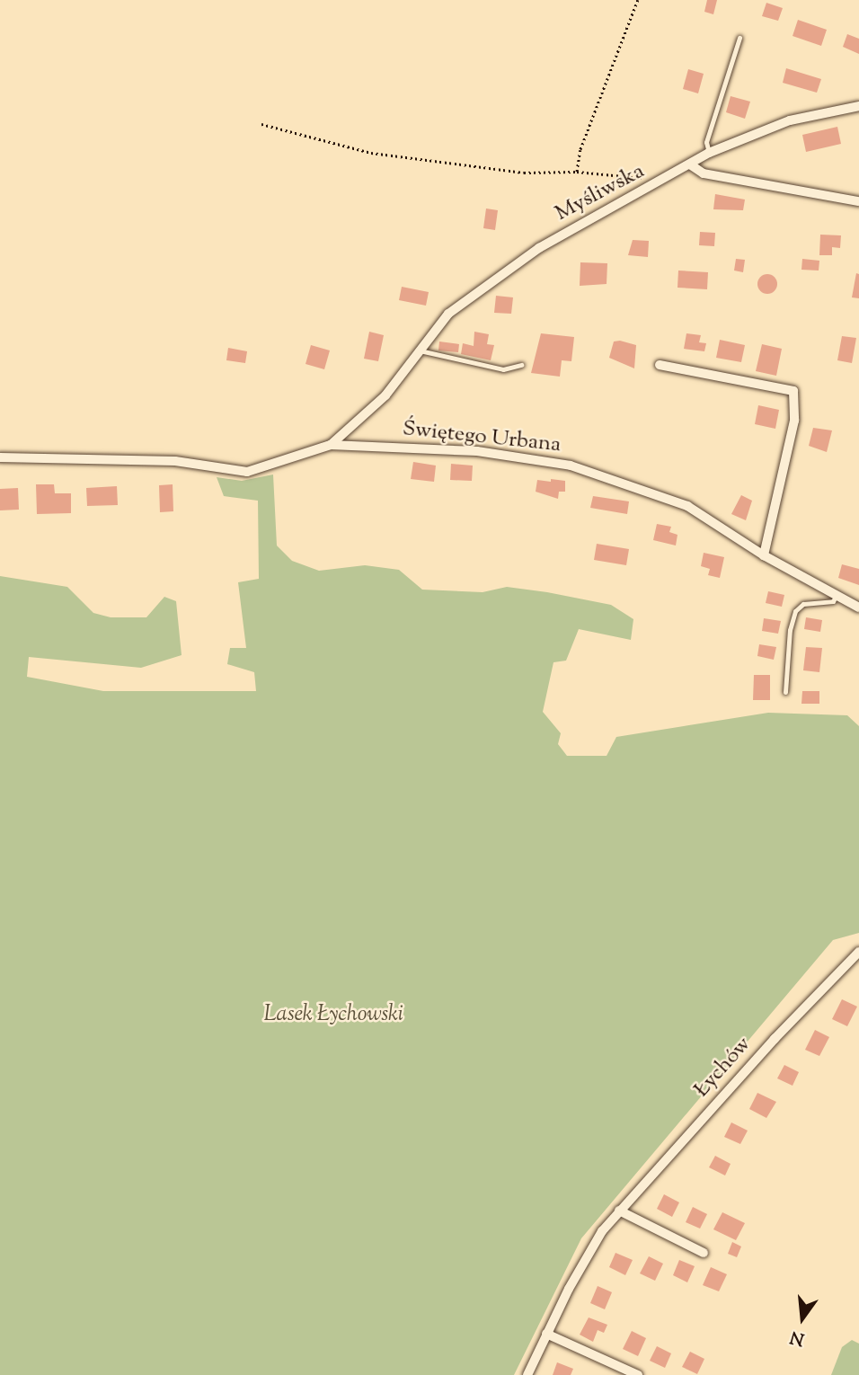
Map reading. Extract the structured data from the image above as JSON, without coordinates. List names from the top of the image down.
{
  "streets": {
    "street": ["Myśliwska", "Świętego Urbana", "Łychów"]
  },
  "crossings": [
    ["Myśliwska", "Świętego Urbana"]
  ],
  "parks": ["Lasek Łychowski"],
  "north": "bottom"
}
